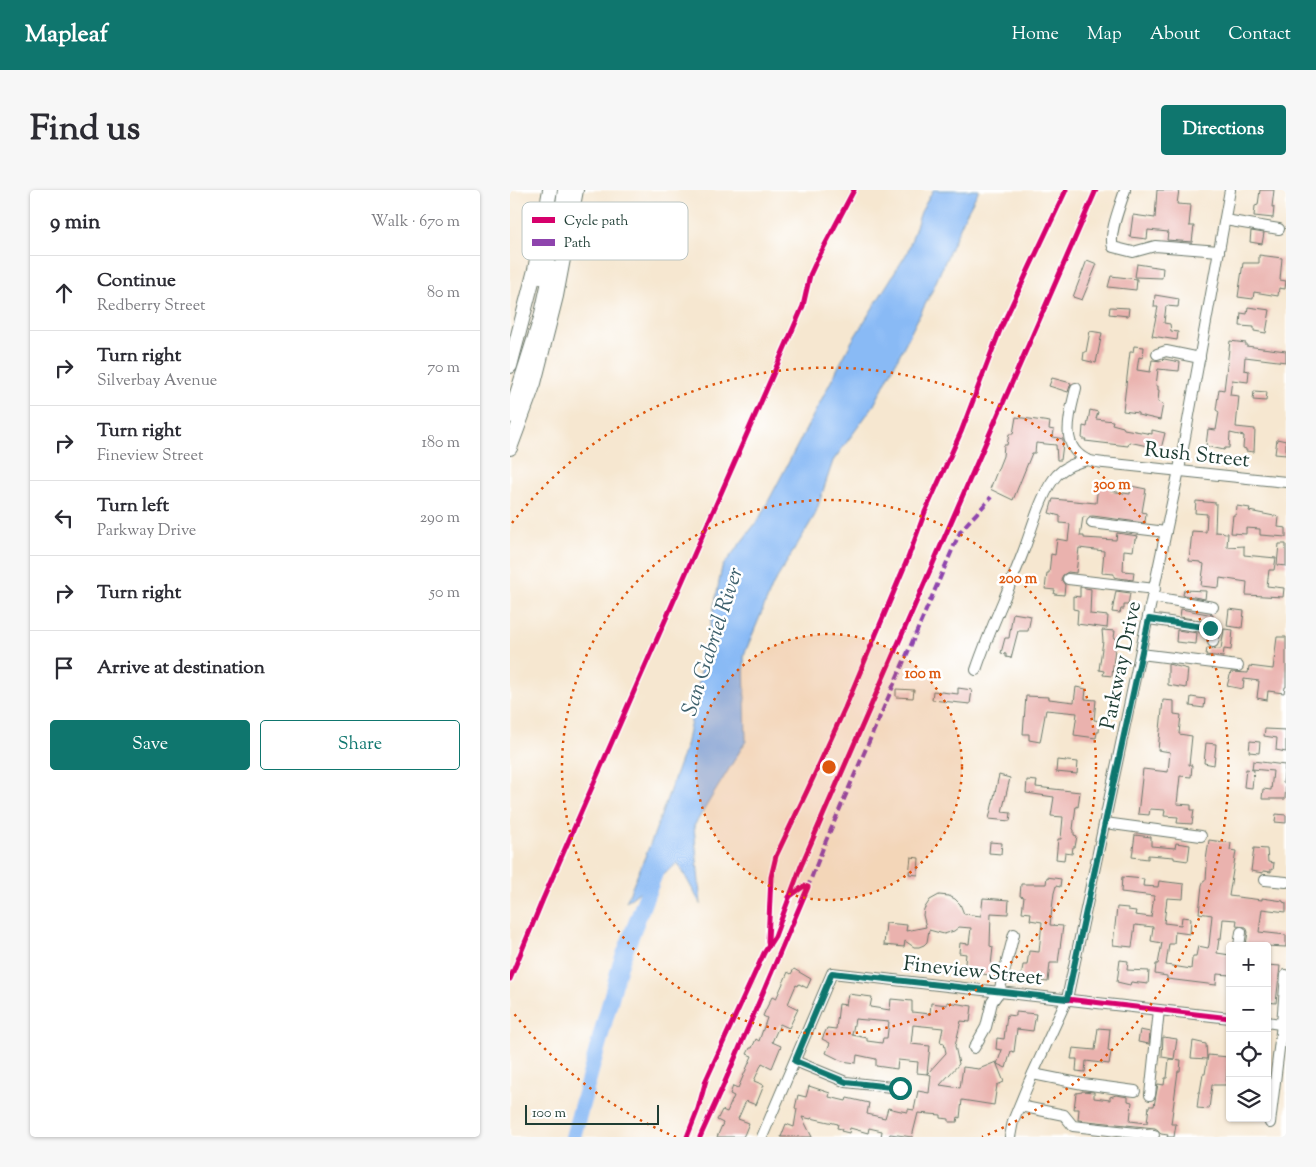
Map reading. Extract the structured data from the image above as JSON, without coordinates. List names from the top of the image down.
{
  "streets": {
    "street": ["Rush Street", "Parkway Drive", "Fineview Street"]
  },
  "crossings": [
    ["Rush Street", "Parkway Drive"],
    ["Parkway Drive", "Fineview Street"]
  ],
  "water": ["San Gabriel River"],
  "legend": ["Cycle path", "Path"],
  "scale_bar": "100 m",
  "page": {
    "header": "Mapleaf",
    "nav": [
      "Home",
      "Map",
      "About",
      "Contact"
    ],
    "title": "Find us",
    "buttons": [
      "Directions",
      ["Save", "Share"]
    ],
    "heading": ["9 min", "Walk · 670 m"],
    "list": [
      ["Continue", "Redberry Street", "80 m"],
      ["Turn right", "Silverbay Avenue", "70 m"],
      ["Turn right", "Fineview Street", "180 m"],
      ["Turn left", "Parkway Drive", "290 m"],
      ["Turn right", "50 m"],
      "Arrive at destination"
    ],
    "map_buttons": ["+", "−"],
    "scale": "100 m"
  },
  "rings": ["300 m", "200 m", "100 m"]
}
